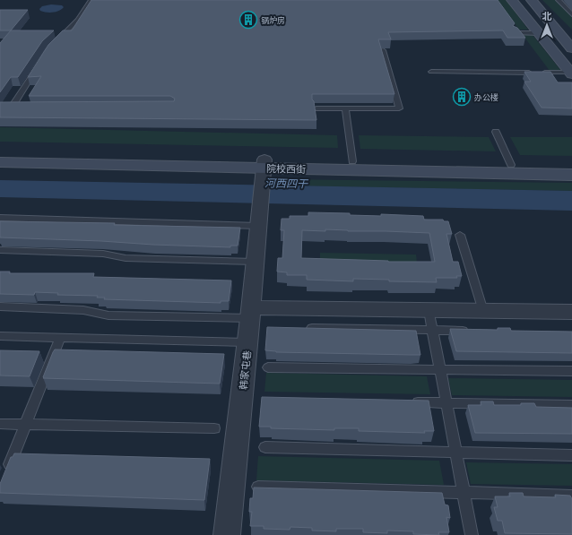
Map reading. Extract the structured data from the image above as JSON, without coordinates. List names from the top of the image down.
{
  "streets": {
    "main road": ["院校西街"],
    "street": ["韩家屯巷"]
  },
  "crossings": [
    ["院校西街", "韩家屯巷"]
  ],
  "water": ["河西四干"],
  "places": {
    "building": ["锅炉房", "办公楼"]
  },
  "north": "top"
}
